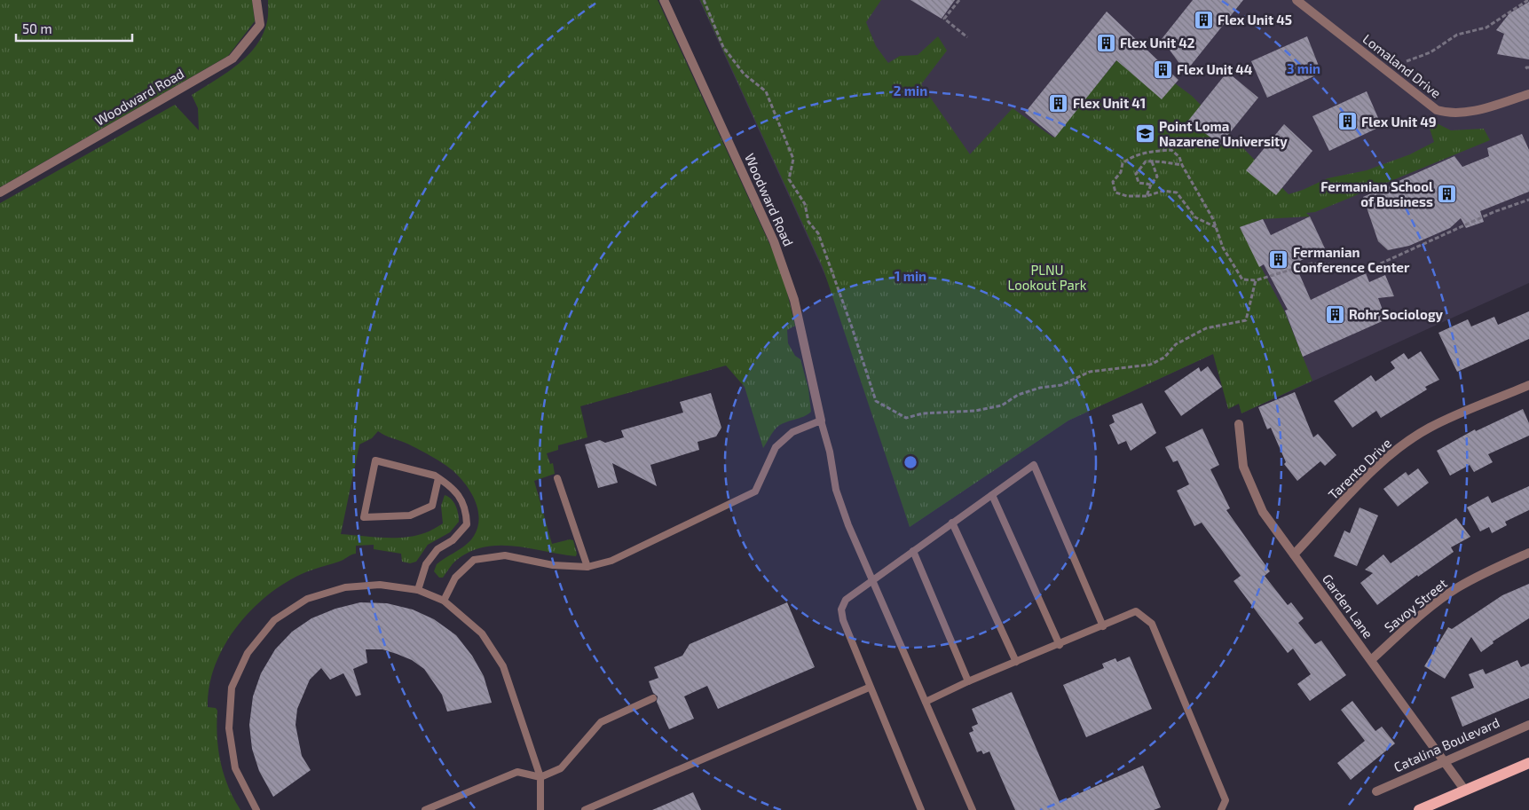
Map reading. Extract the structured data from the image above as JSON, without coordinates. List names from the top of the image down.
{
  "streets": {
    "street": [
      "Lomaland Drive",
      "Woodward Road",
      "Tarento Drive",
      "Savoy Street",
      "Garden Lane",
      "Catalina Boulevard"
    ]
  },
  "crossings": [
    ["Tarento Drive", "Garden Lane"],
    ["Savoy Street", "Garden Lane"],
    ["Garden Lane", "Catalina Boulevard"]
  ],
  "parks": ["PLNU Lookout Park"],
  "places": {
    "building": [
      "Flex Unit 45",
      "Flex Unit 42",
      "Flex Unit 44",
      "Flex Unit 41",
      "Flex Unit 49",
      "Fermanian School of Business",
      "Fermanian Conference Center",
      "Rohr Sociology"
    ],
    "school or university": ["Point Loma Nazarene University"]
  },
  "scale_bar": "50 m",
  "rings": ["3 min", "2 min", "1 min"]
}
